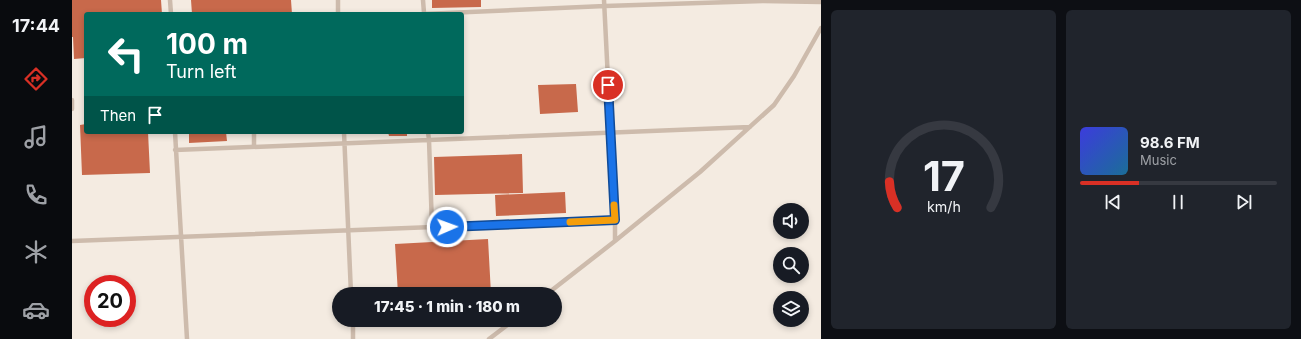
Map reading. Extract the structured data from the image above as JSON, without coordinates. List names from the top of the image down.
{
  "page": {
    "tabs": "17:44",
    "turn": ["100 m", "Turn left"],
    "then": "Then",
    "song": ["98.6 FM", "Music"],
    "limit": "20",
    "trip": "17:45 · 1 min · 180 m",
    "gauge": ["17", "km/h"]
  }
}
